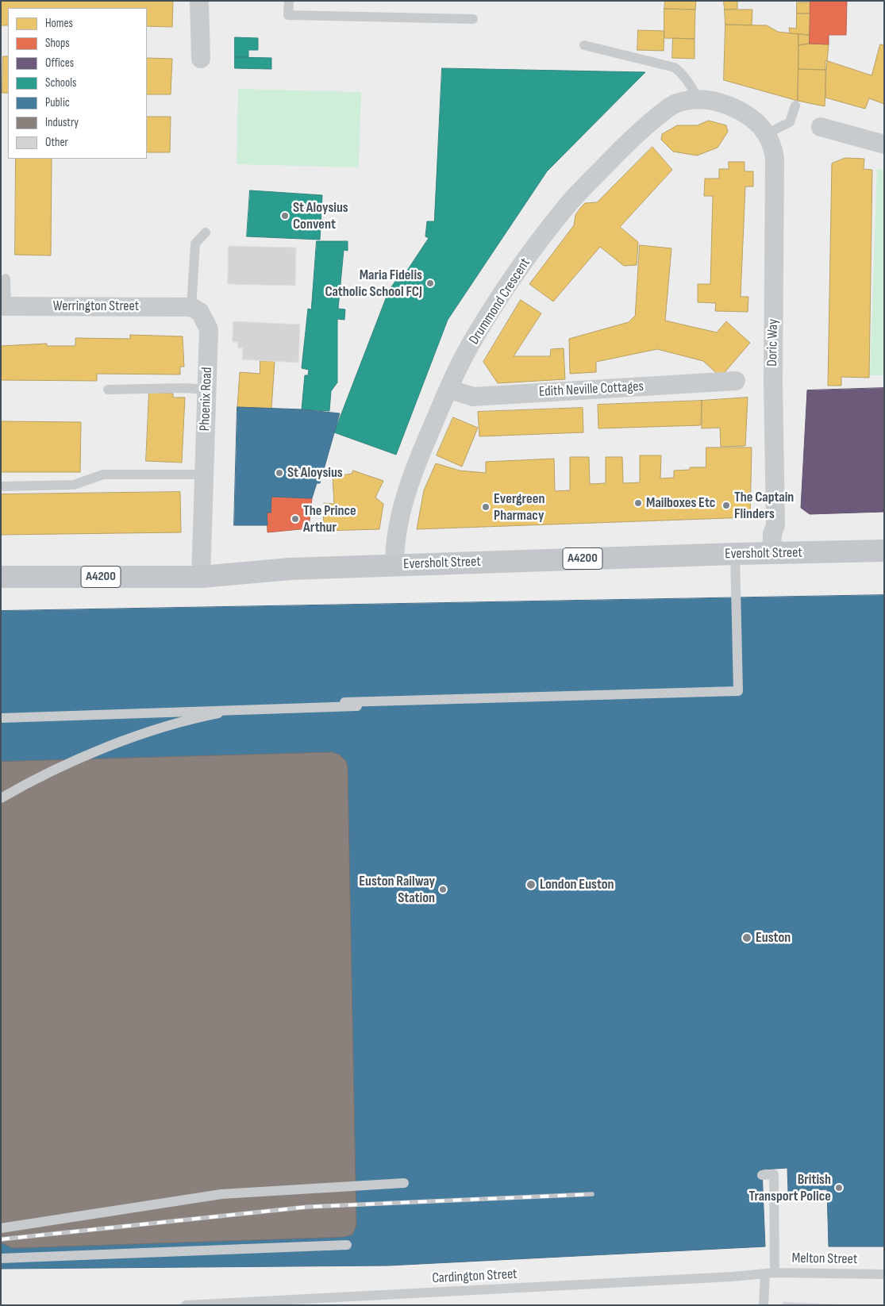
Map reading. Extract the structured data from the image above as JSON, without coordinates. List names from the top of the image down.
{
  "streets": {
    "main road": ["Eversholt Street", "A4200"],
    "street": [
      "Drummond Crescent",
      "Werrington Street",
      "Doric Way",
      "Edith Neville Cottages",
      "Phoenix Road"
    ],
    "lane": ["Melton Street", "Cardington Street"]
  },
  "crossings": [
    ["Drummond Crescent", "Edith Neville Cottages"],
    ["Drummond Crescent", "Eversholt Street"],
    ["Werrington Street", "Phoenix Road"],
    ["Doric Way", "Eversholt Street"],
    ["Phoenix Road", "Eversholt Street"],
    ["Melton Street", "Cardington Street"]
  ],
  "places": [
    "St Aloysius Convent",
    "Maria Fidelis Catholic School FCJ",
    "St Aloysius",
    "Mailboxes Etc",
    "The Captain Flinders",
    "Evergreen Pharmacy",
    "The Prince Arthur",
    "London Euston",
    "Euston Railway Station",
    "Euston",
    "British Transport Police"
  ],
  "legend": [
    "Homes",
    "Shops",
    "Offices",
    "Schools",
    "Public",
    "Industry",
    "Other"
  ]
}
